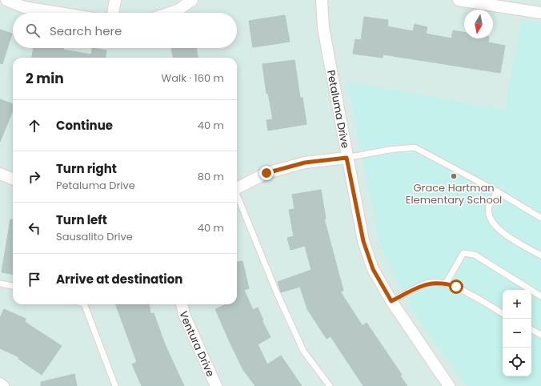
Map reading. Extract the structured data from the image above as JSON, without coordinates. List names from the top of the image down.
{
  "streets": {
    "street": ["Petaluma Drive", "Ventura Drive"]
  },
  "places": ["Grace Hartman Elementary School"],
  "north": "bottom",
  "page": {
    "search": "Search here",
    "heading": ["2 min", "Walk · 160 m"],
    "list": [
      ["Continue", "40 m"],
      ["Turn right", "Petaluma Drive", "80 m"],
      ["Turn left", "Sausalito Drive", "40 m"],
      "Arrive at destination"
    ],
    "map_buttons": ["+", "−"]
  }
}
